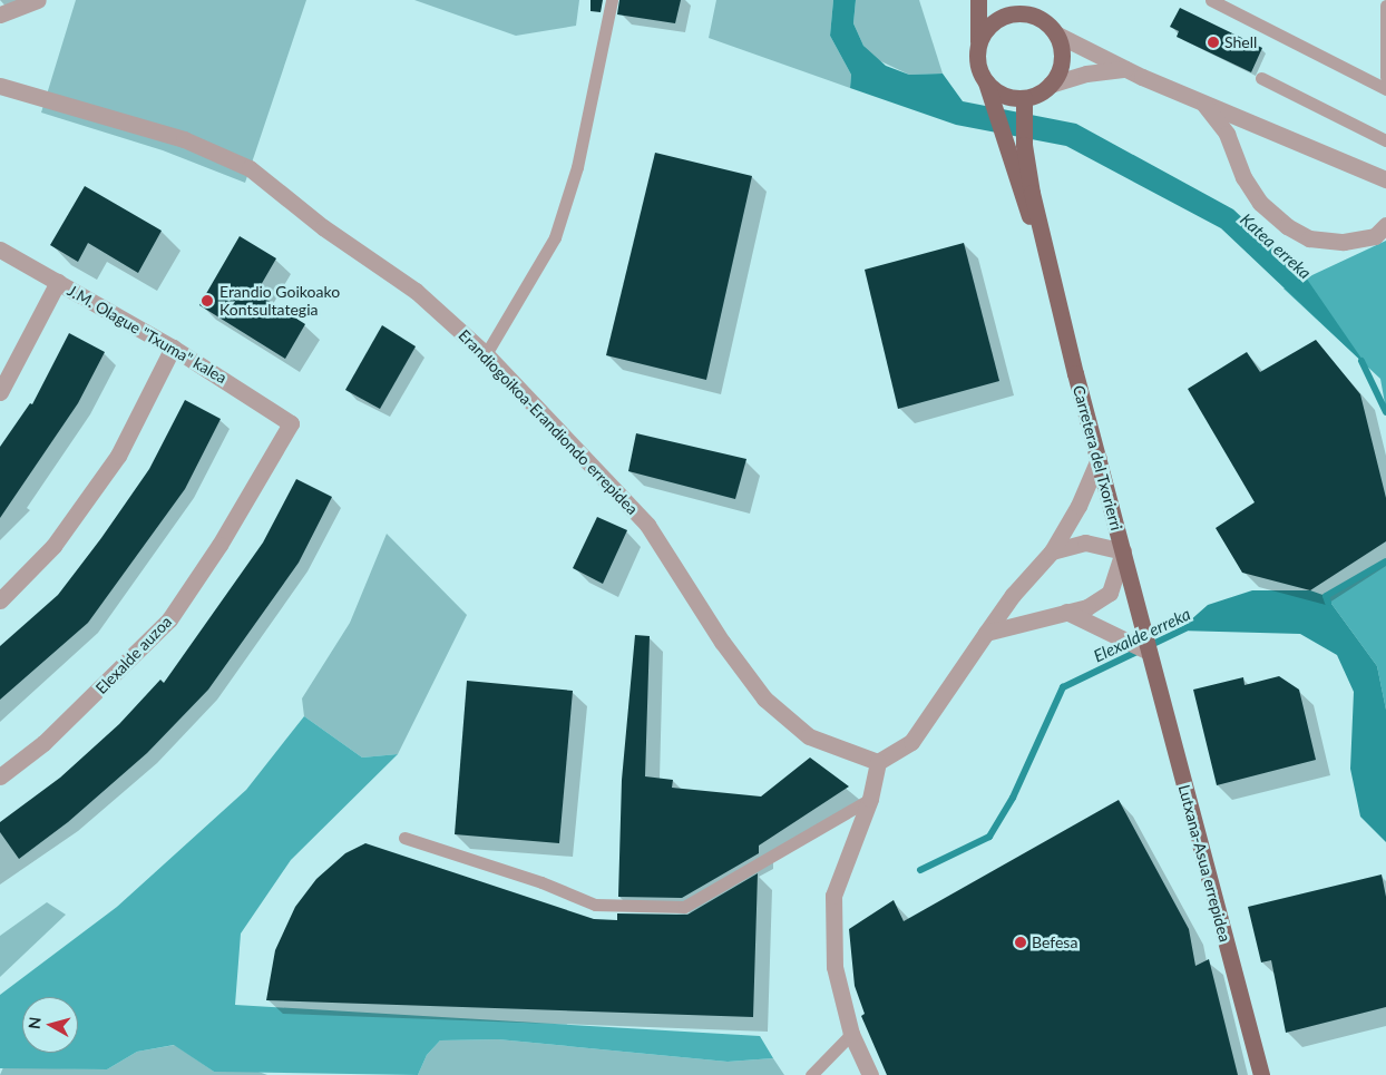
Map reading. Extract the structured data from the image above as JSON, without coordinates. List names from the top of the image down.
{
  "streets": {
    "main road": ["Carretera del Txorierri", "Lutxana-Asua errepidea"],
    "street": ["J.M. Olague \"Txuma\" kalea", "Erandiogoikoa-Erandiondo errepidea", "Elexalde auzoa"]
  },
  "crossings": [
    ["J.M. Olague \"Txuma\" kalea", "Elexalde auzoa"],
    ["Carretera del Txorierri", "Lutxana-Asua errepidea"]
  ],
  "water": ["Katea erreka", "Elexalde erreka"],
  "places": ["Shell", "Erandio Goikoako Kontsultategia", "Befesa"],
  "north": "left"
}
